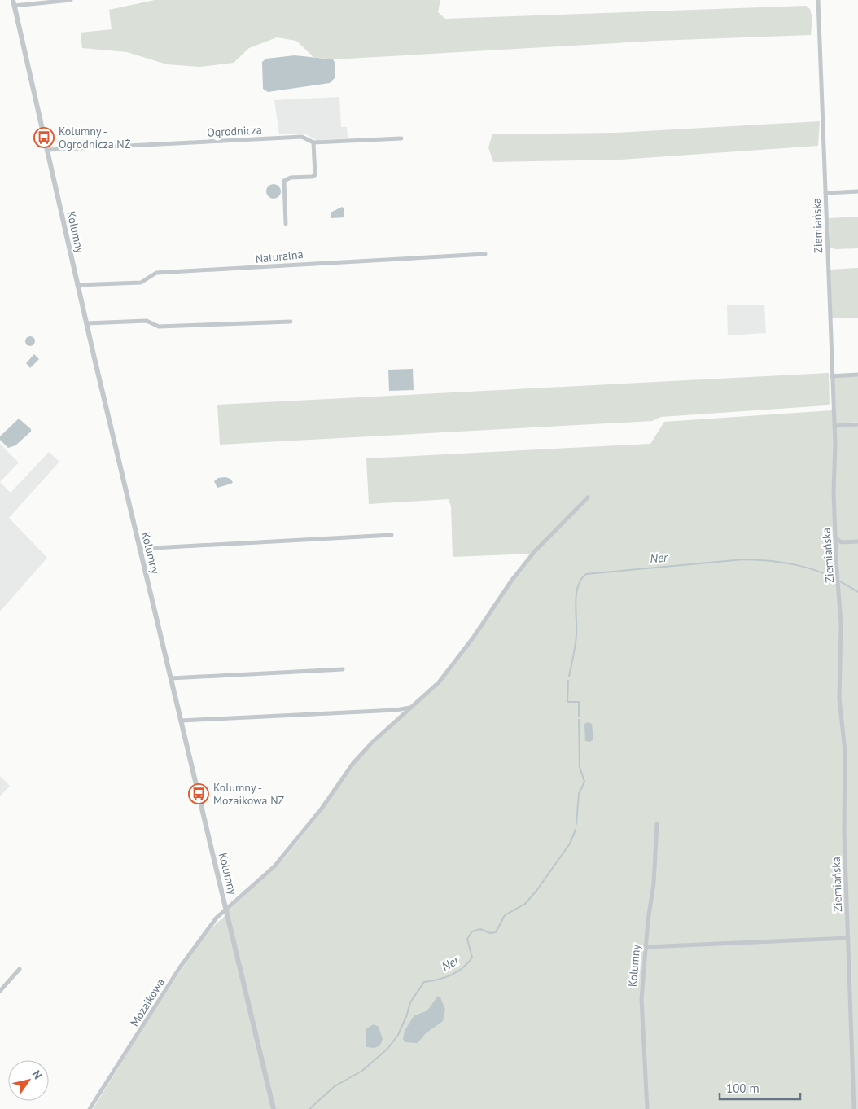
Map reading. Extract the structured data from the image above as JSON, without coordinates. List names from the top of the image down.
{
  "streets": {
    "street": [
      "Ogrodnicza",
      "Ziemiańska",
      "Kolumny",
      "Naturalna",
      "Mozaikowa"
    ]
  },
  "crossings": [
    ["Ogrodnicza", "Kolumny"],
    ["Kolumny", "Naturalna"],
    ["Kolumny", "Mozaikowa"]
  ],
  "water": ["Ner"],
  "places": {
    "bus stop": ["Kolumny - Ogrodnicza NŻ", "Kolumny - Mozaikowa NŻ"]
  },
  "scale_bar": "100 m",
  "north": "top right"
}
